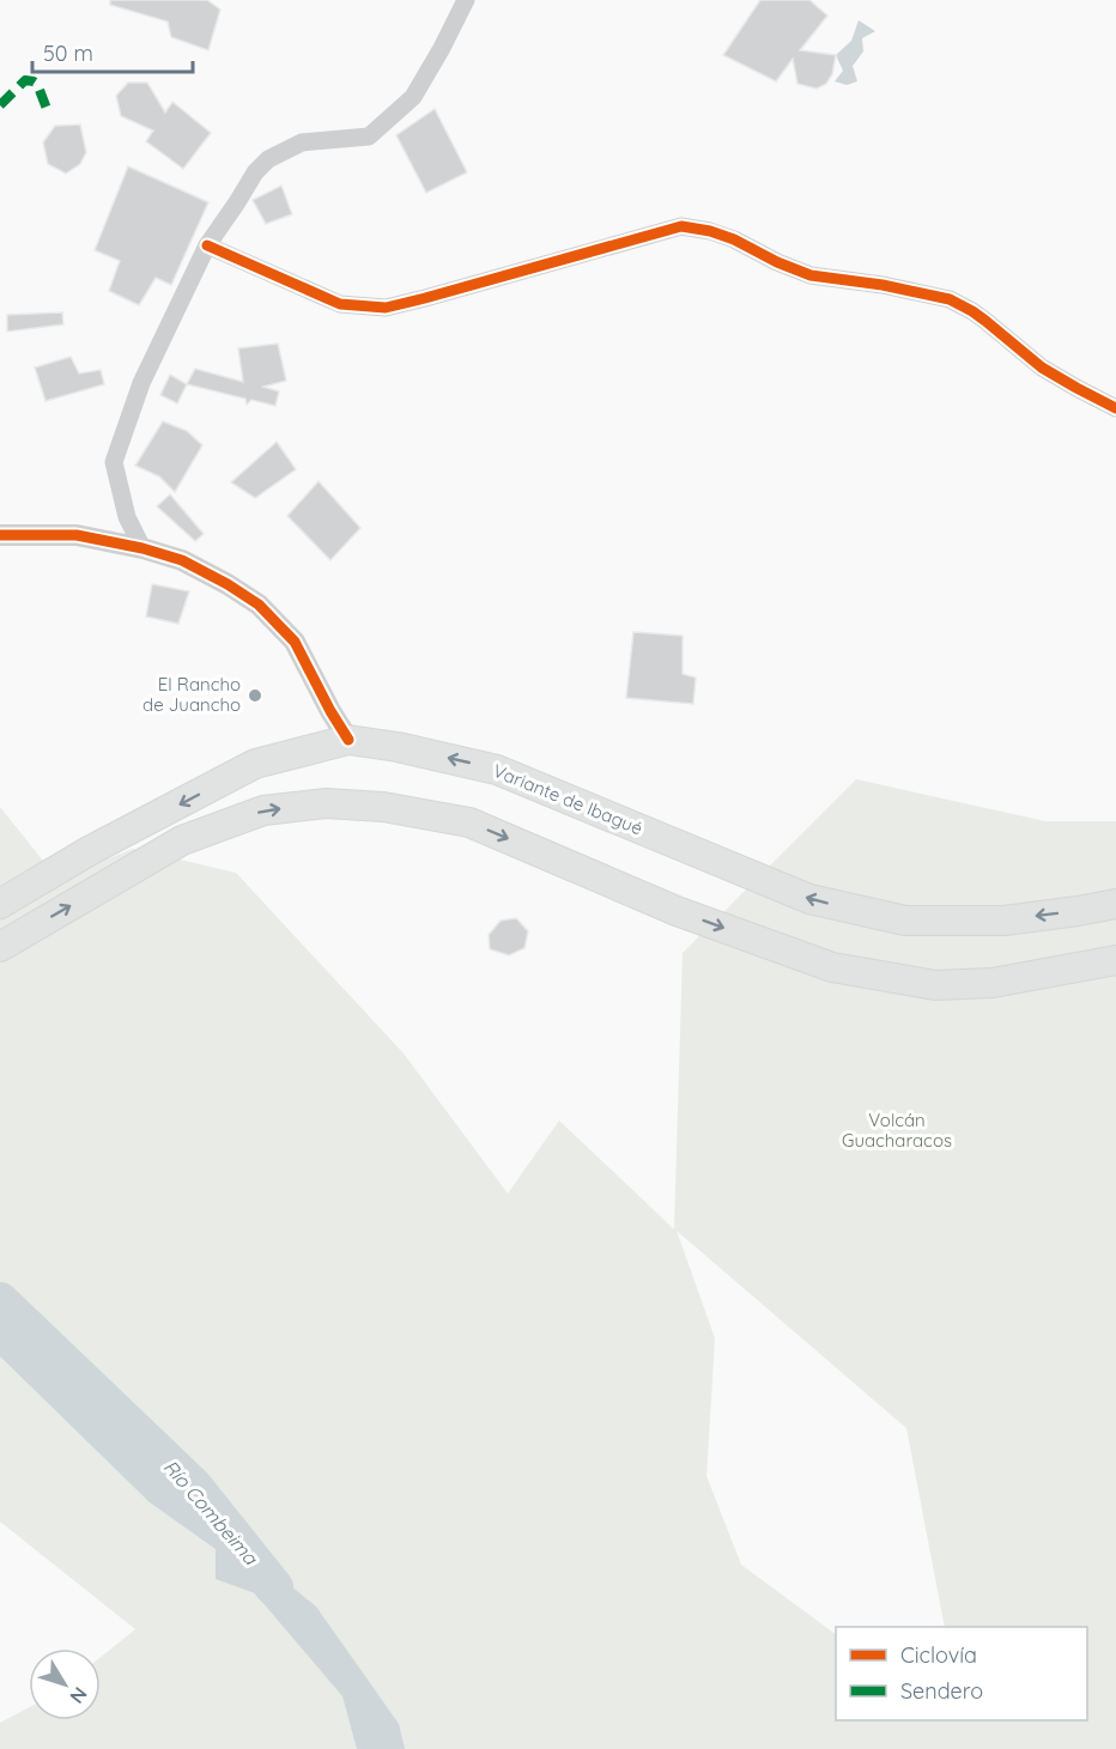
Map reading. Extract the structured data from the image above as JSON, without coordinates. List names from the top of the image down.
{
  "streets": {
    "highway": ["Variante de Ibagué"]
  },
  "water": ["Río Combeima"],
  "parks": ["Volcán Guacharacos"],
  "places": ["El Rancho de Juancho"],
  "legend": ["Ciclovía", "Sendero"],
  "scale_bar": "50 m",
  "north": "bottom right"
}
